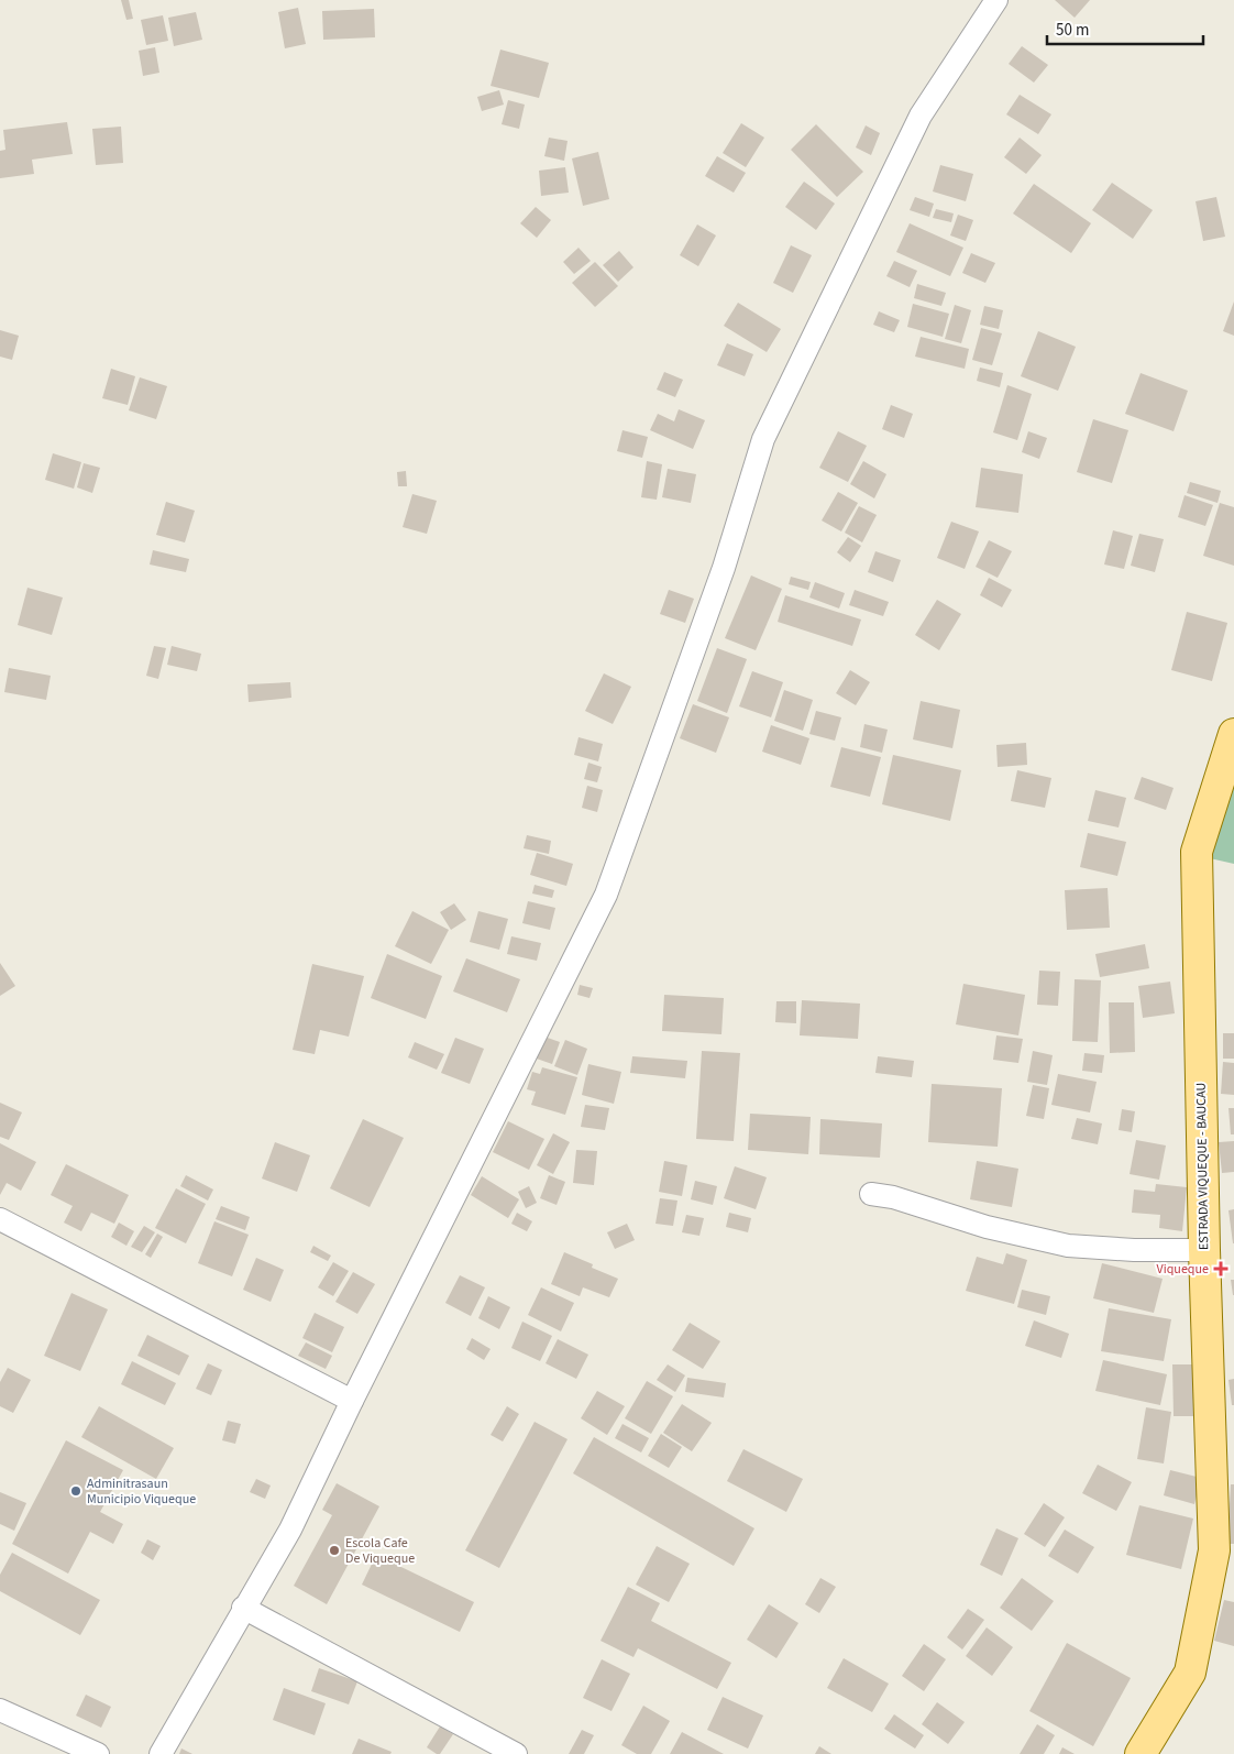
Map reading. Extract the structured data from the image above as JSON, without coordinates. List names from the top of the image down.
{
  "streets": {
    "main road": ["ESTRADA VIQUEQUE - BAUCAU"]
  },
  "places": {
    "health": ["Viqueque"],
    "other": ["Adminitrasaun Municipio Viqueque", "Escola Cafe De Viqueque"]
  },
  "scale_bar": "50 m"
}
